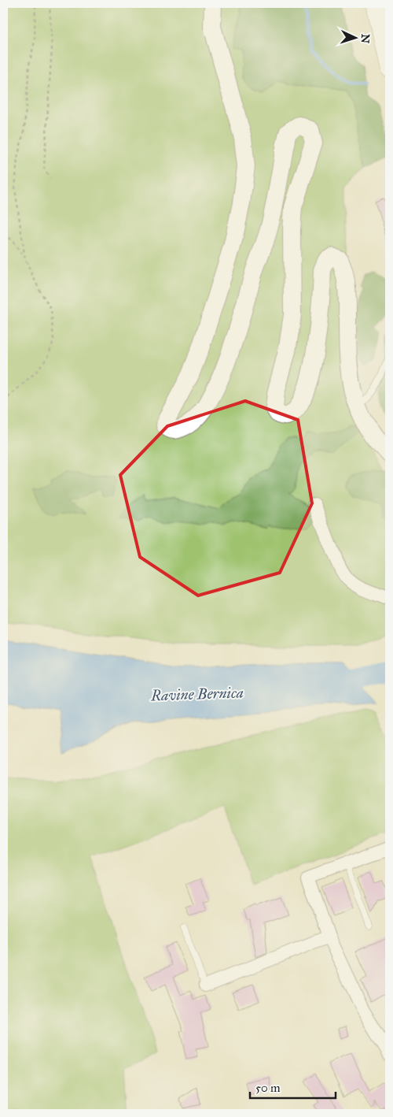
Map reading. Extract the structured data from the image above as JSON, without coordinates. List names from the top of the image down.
{
  "water": ["Ravine Bernica"],
  "scale_bar": "50 m",
  "north": "right"
}
